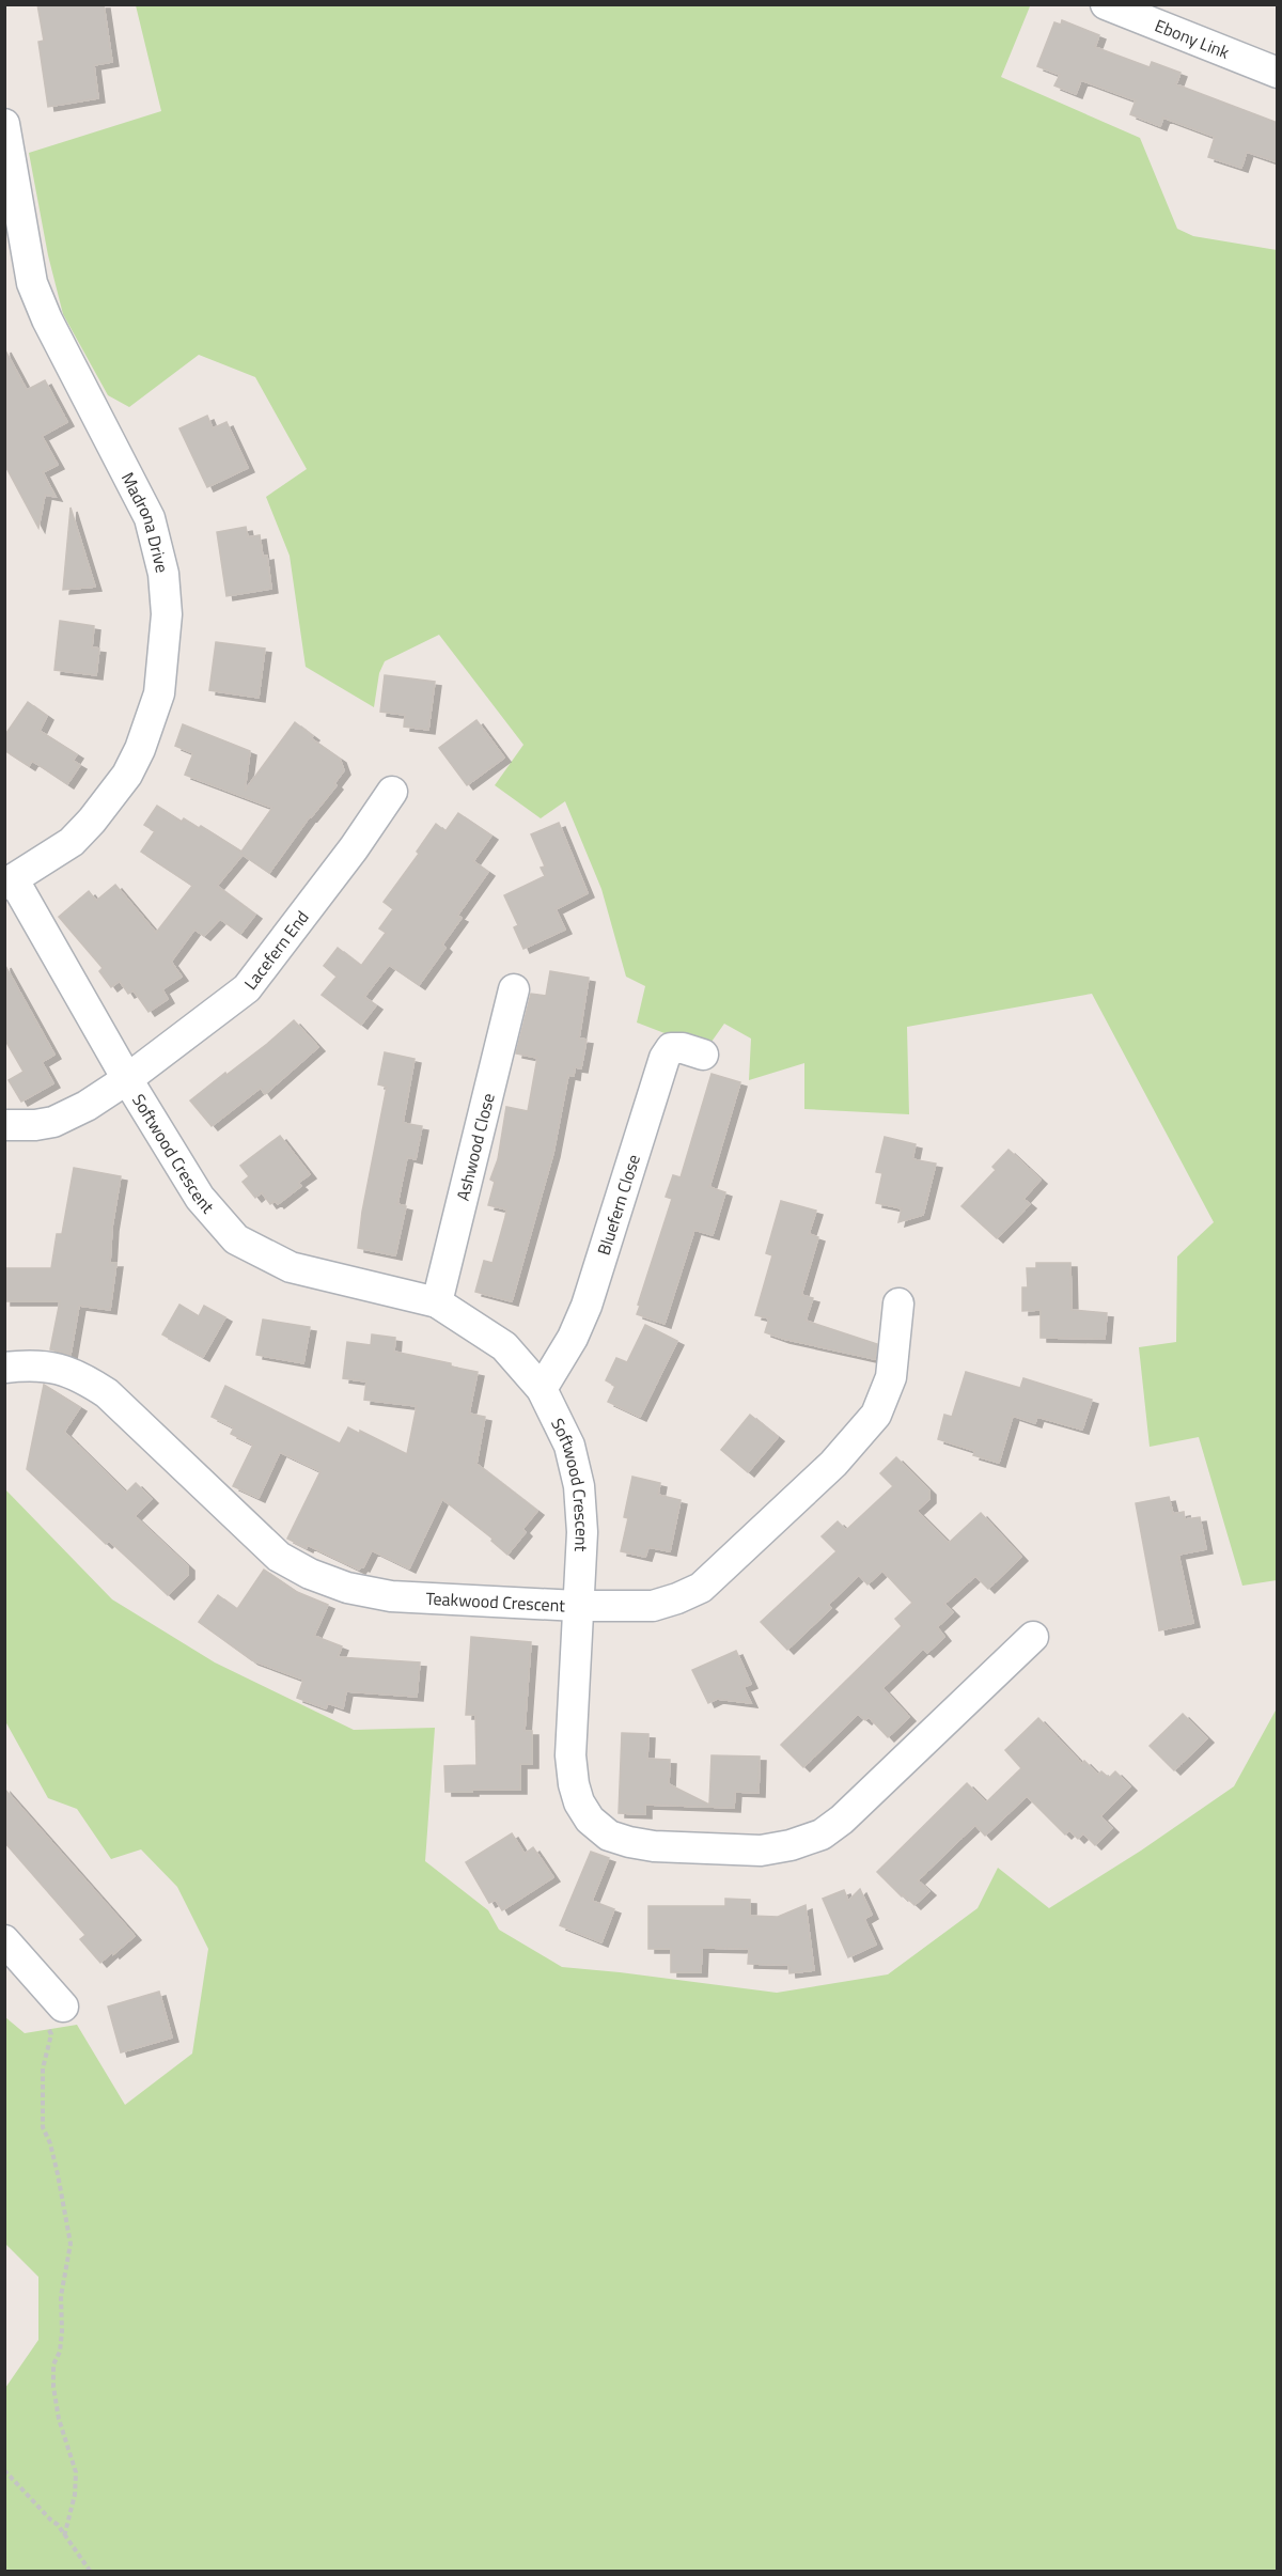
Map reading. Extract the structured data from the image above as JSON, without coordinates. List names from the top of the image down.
{
  "streets": {
    "street": [
      "Ebony Link",
      "Madrona Drive",
      "Lacefern End",
      "Ashwood Close",
      "Softwood Crescent",
      "Bluefern Close",
      "Teakwood Crescent"
    ]
  },
  "crossings": [
    ["Madrona Drive", "Softwood Crescent"],
    ["Lacefern End", "Softwood Crescent"],
    ["Ashwood Close", "Softwood Crescent"],
    ["Softwood Crescent", "Bluefern Close"],
    ["Softwood Crescent", "Teakwood Crescent"]
  ]
}
